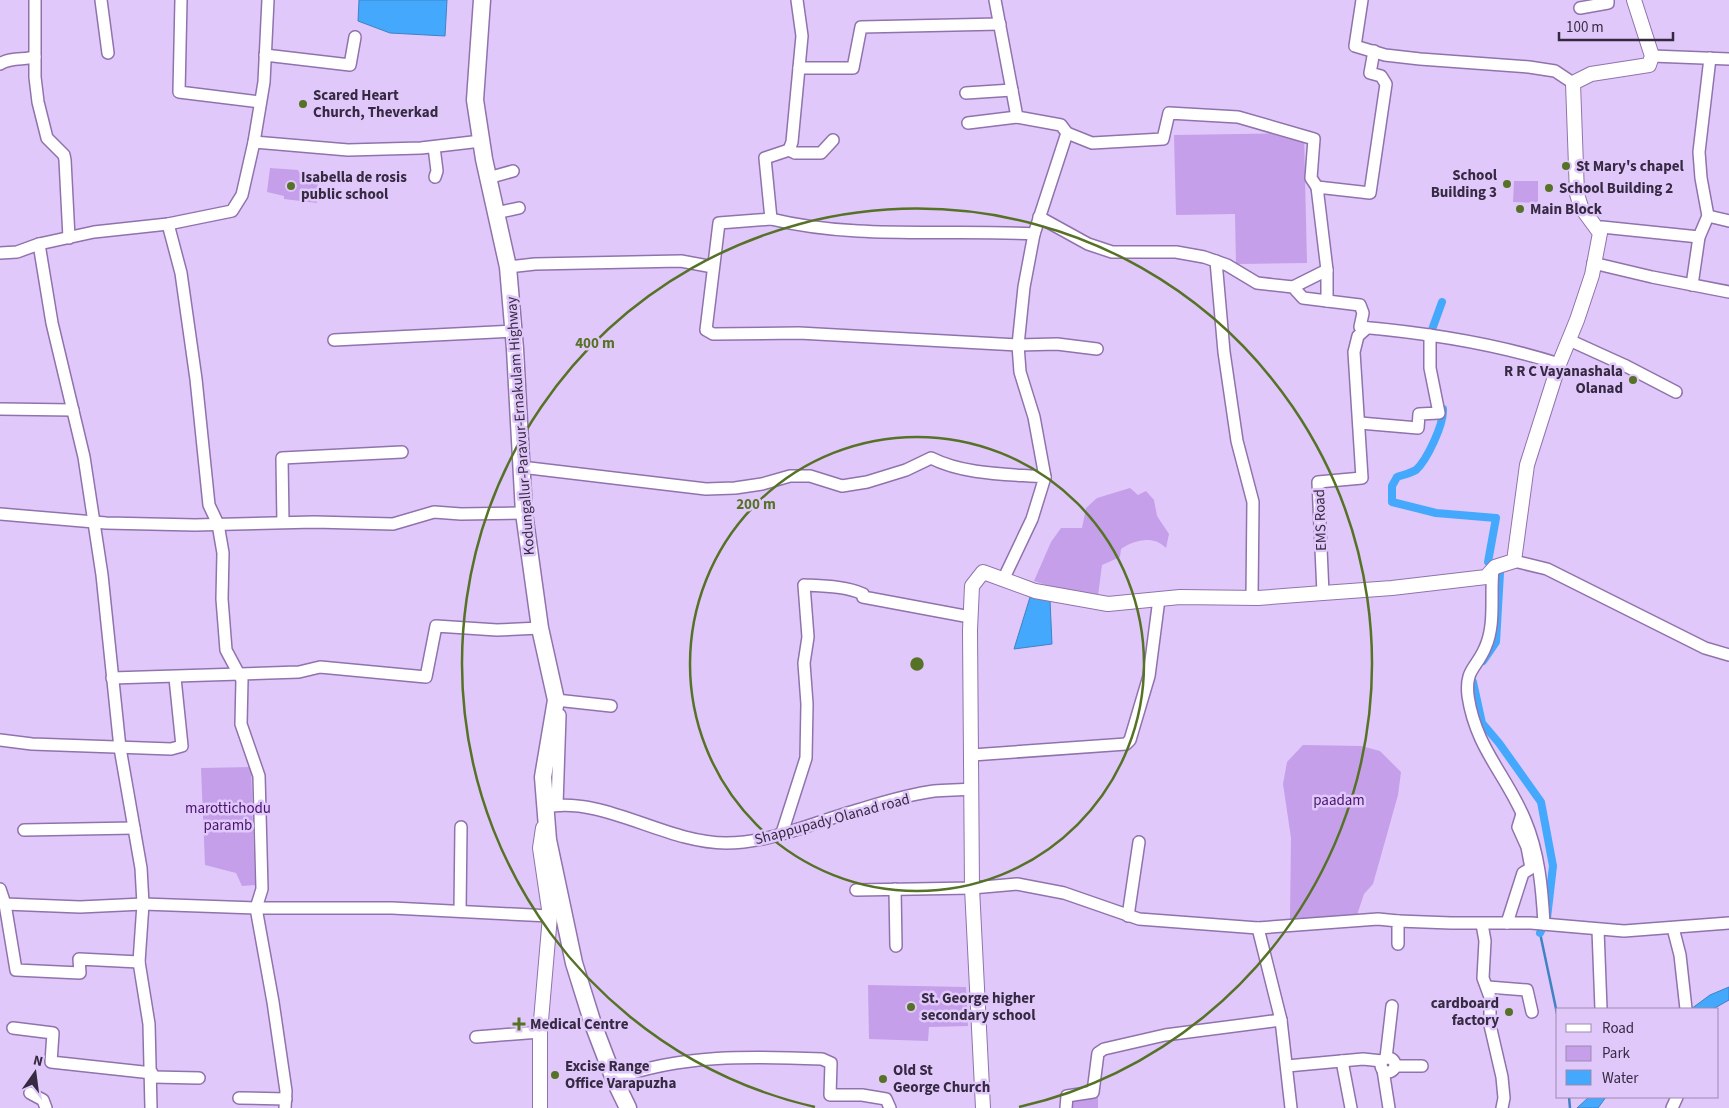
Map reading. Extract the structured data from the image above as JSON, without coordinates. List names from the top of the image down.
{
  "streets": {
    "highway": ["Kodungallur-Paravur-Ernakulam Highway"],
    "street": ["EMS Road", "Shappupady Olanad road"]
  },
  "crossings": [
    ["Kodungallur-Paravur-Ernakulam Highway", "Shappupady Olanad road"]
  ],
  "parks": ["paadam", "marottichodu paramb"],
  "places": {
    "other": [
      "Scared Heart Church, Theverkad",
      "St Mary's chapel",
      "School Building 3",
      "Isabella de rosis public school",
      "School Building 2",
      "Main Block",
      "R R C Vayanashala Olanad",
      "St. George higher secondary school",
      "cardboard factory",
      "Excise Range Office Varapuzha",
      "Old St George Church"
    ],
    "health": ["Medical Centre"]
  },
  "legend": ["Road", "Park", "Water"],
  "scale_bar": "100 m",
  "north": "top",
  "rings": ["400 m", "200 m"]
}
